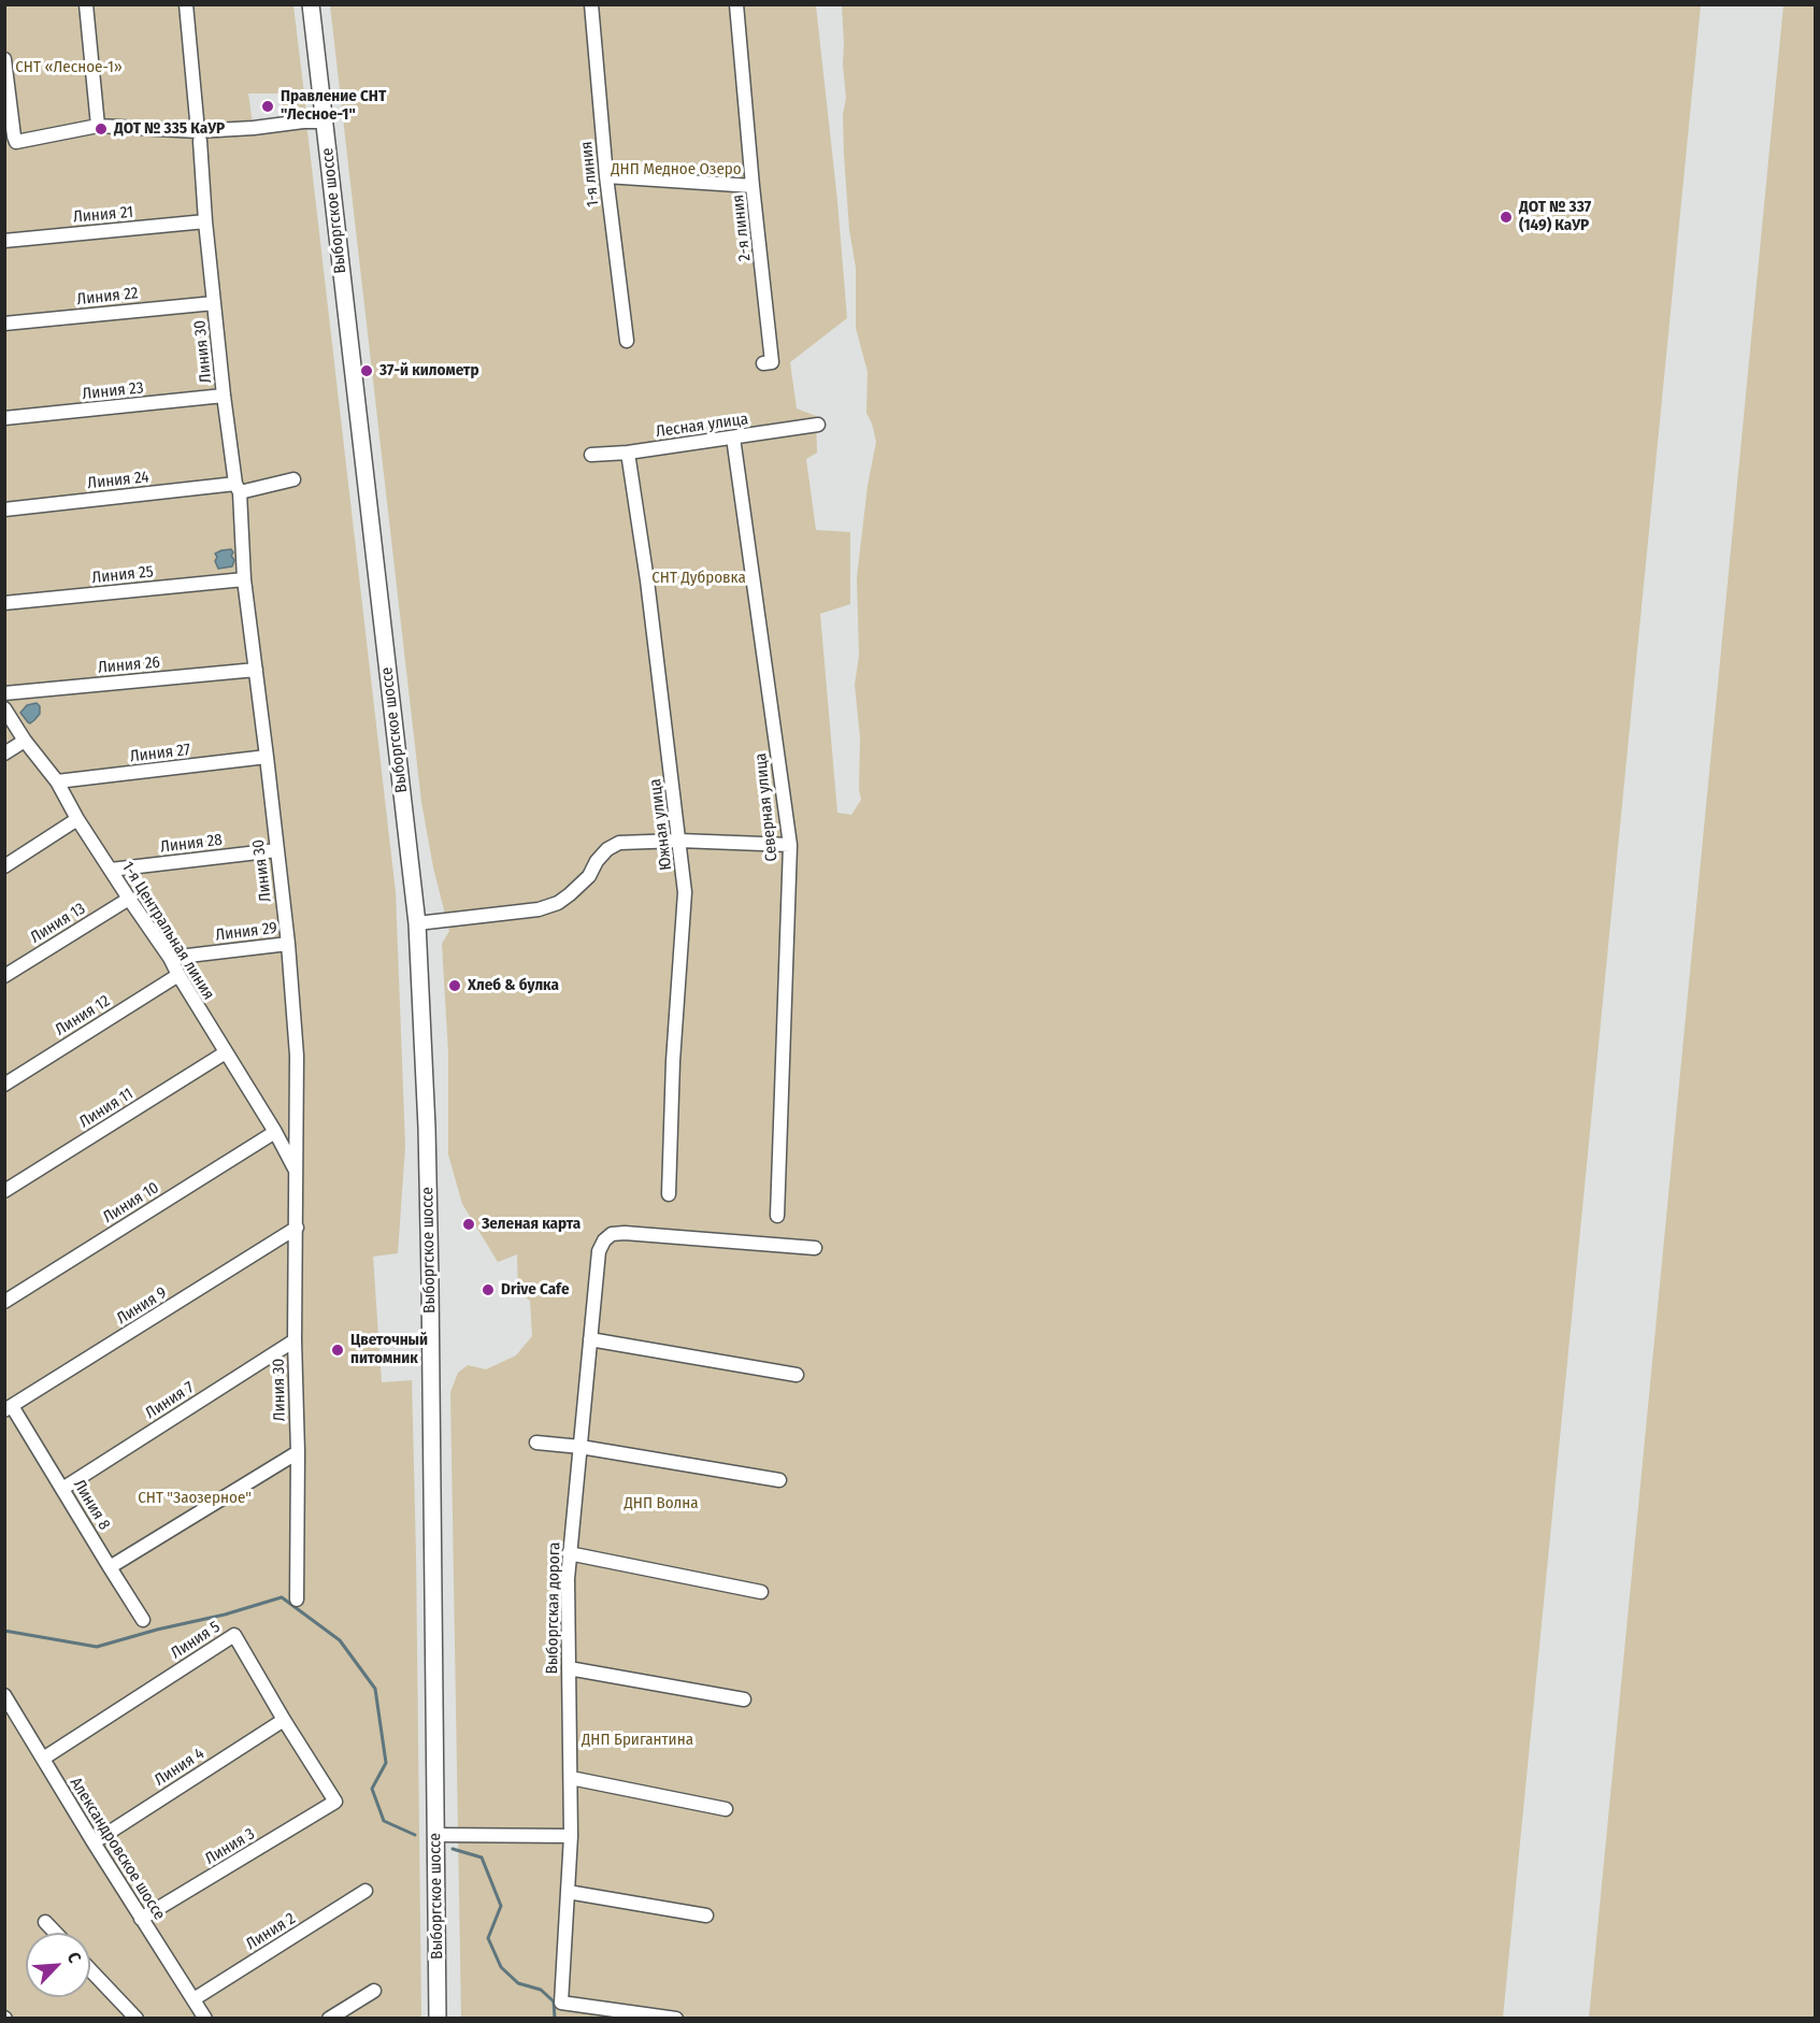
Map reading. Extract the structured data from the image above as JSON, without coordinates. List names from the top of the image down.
{
  "streets": {
    "main road": ["Выборгское шоссе"],
    "street": [
      "1-я линия",
      "Линия 21",
      "2-я линия",
      "Линия 22",
      "Линия 30",
      "Линия 23",
      "Лесная улица",
      "Линия 24",
      "Линия 25",
      "Линия 26",
      "Линия 27",
      "Северная улица",
      "Южная улица",
      "Линия 28",
      "Линия 13",
      "1-я Центральная линия",
      "Линия 29",
      "Линия 12",
      "Линия 11",
      "Линия 10",
      "Линия 9",
      "Линия 7",
      "Линия 8",
      "Выборгская дорога",
      "Линия 5",
      "Линия 4",
      "Линия 3",
      "Александровское шоссе",
      "Линия 2"
    ]
  },
  "crossings": [
    ["Линия 21", "Линия 30"],
    ["Линия 22", "Линия 30"],
    ["Линия 30", "Линия 23"],
    ["Линия 30", "Линия 24"],
    ["Линия 30", "Линия 25"],
    ["Линия 30", "Линия 26"],
    ["Линия 30", "Линия 27"],
    ["Линия 30", "Линия 28"],
    ["Линия 30", "1-я Центральная линия"],
    ["Линия 30", "Линия 29"],
    ["Линия 30", "Линия 9"],
    ["Линия 30", "Линия 7"],
    ["Лесная улица", "Северная улица"],
    ["Лесная улица", "Южная улица"],
    ["Линия 27", "1-я Центральная линия"],
    ["Линия 28", "1-я Центральная линия"],
    ["Линия 13", "1-я Центральная линия"],
    ["1-я Центральная линия", "Линия 29"],
    ["1-я Центральная линия", "Линия 12"],
    ["1-я Центральная линия", "Линия 11"],
    ["1-я Центральная линия", "Линия 10"],
    ["Линия 9", "Линия 8"],
    ["Линия 7", "Линия 8"],
    ["Линия 5", "Линия 4"],
    ["Линия 5", "Линия 3"],
    ["Линия 5", "Александровское шоссе"],
    ["Линия 4", "Александровское шоссе"],
    ["Линия 3", "Александровское шоссе"],
    ["Александровское шоссе", "Линия 2"]
  ],
  "parks": [
    "СНТ «Лесное-1»",
    "ДНП Медное Озеро",
    "СНТ Дубровка",
    "СНТ \"Заозерное\"",
    "ДНП Волна",
    "ДНП Бригантина"
  ],
  "places": [
    "Правление СНТ \"Лесное-1\"",
    "ДОТ № 335 КаУР",
    "ДОТ № 337 (149) КаУР",
    "37-й километр",
    "Хлеб & булка",
    "Зеленая карта",
    "Drive Cafe",
    "Цветочный питомник"
  ],
  "north": "top right"
}
